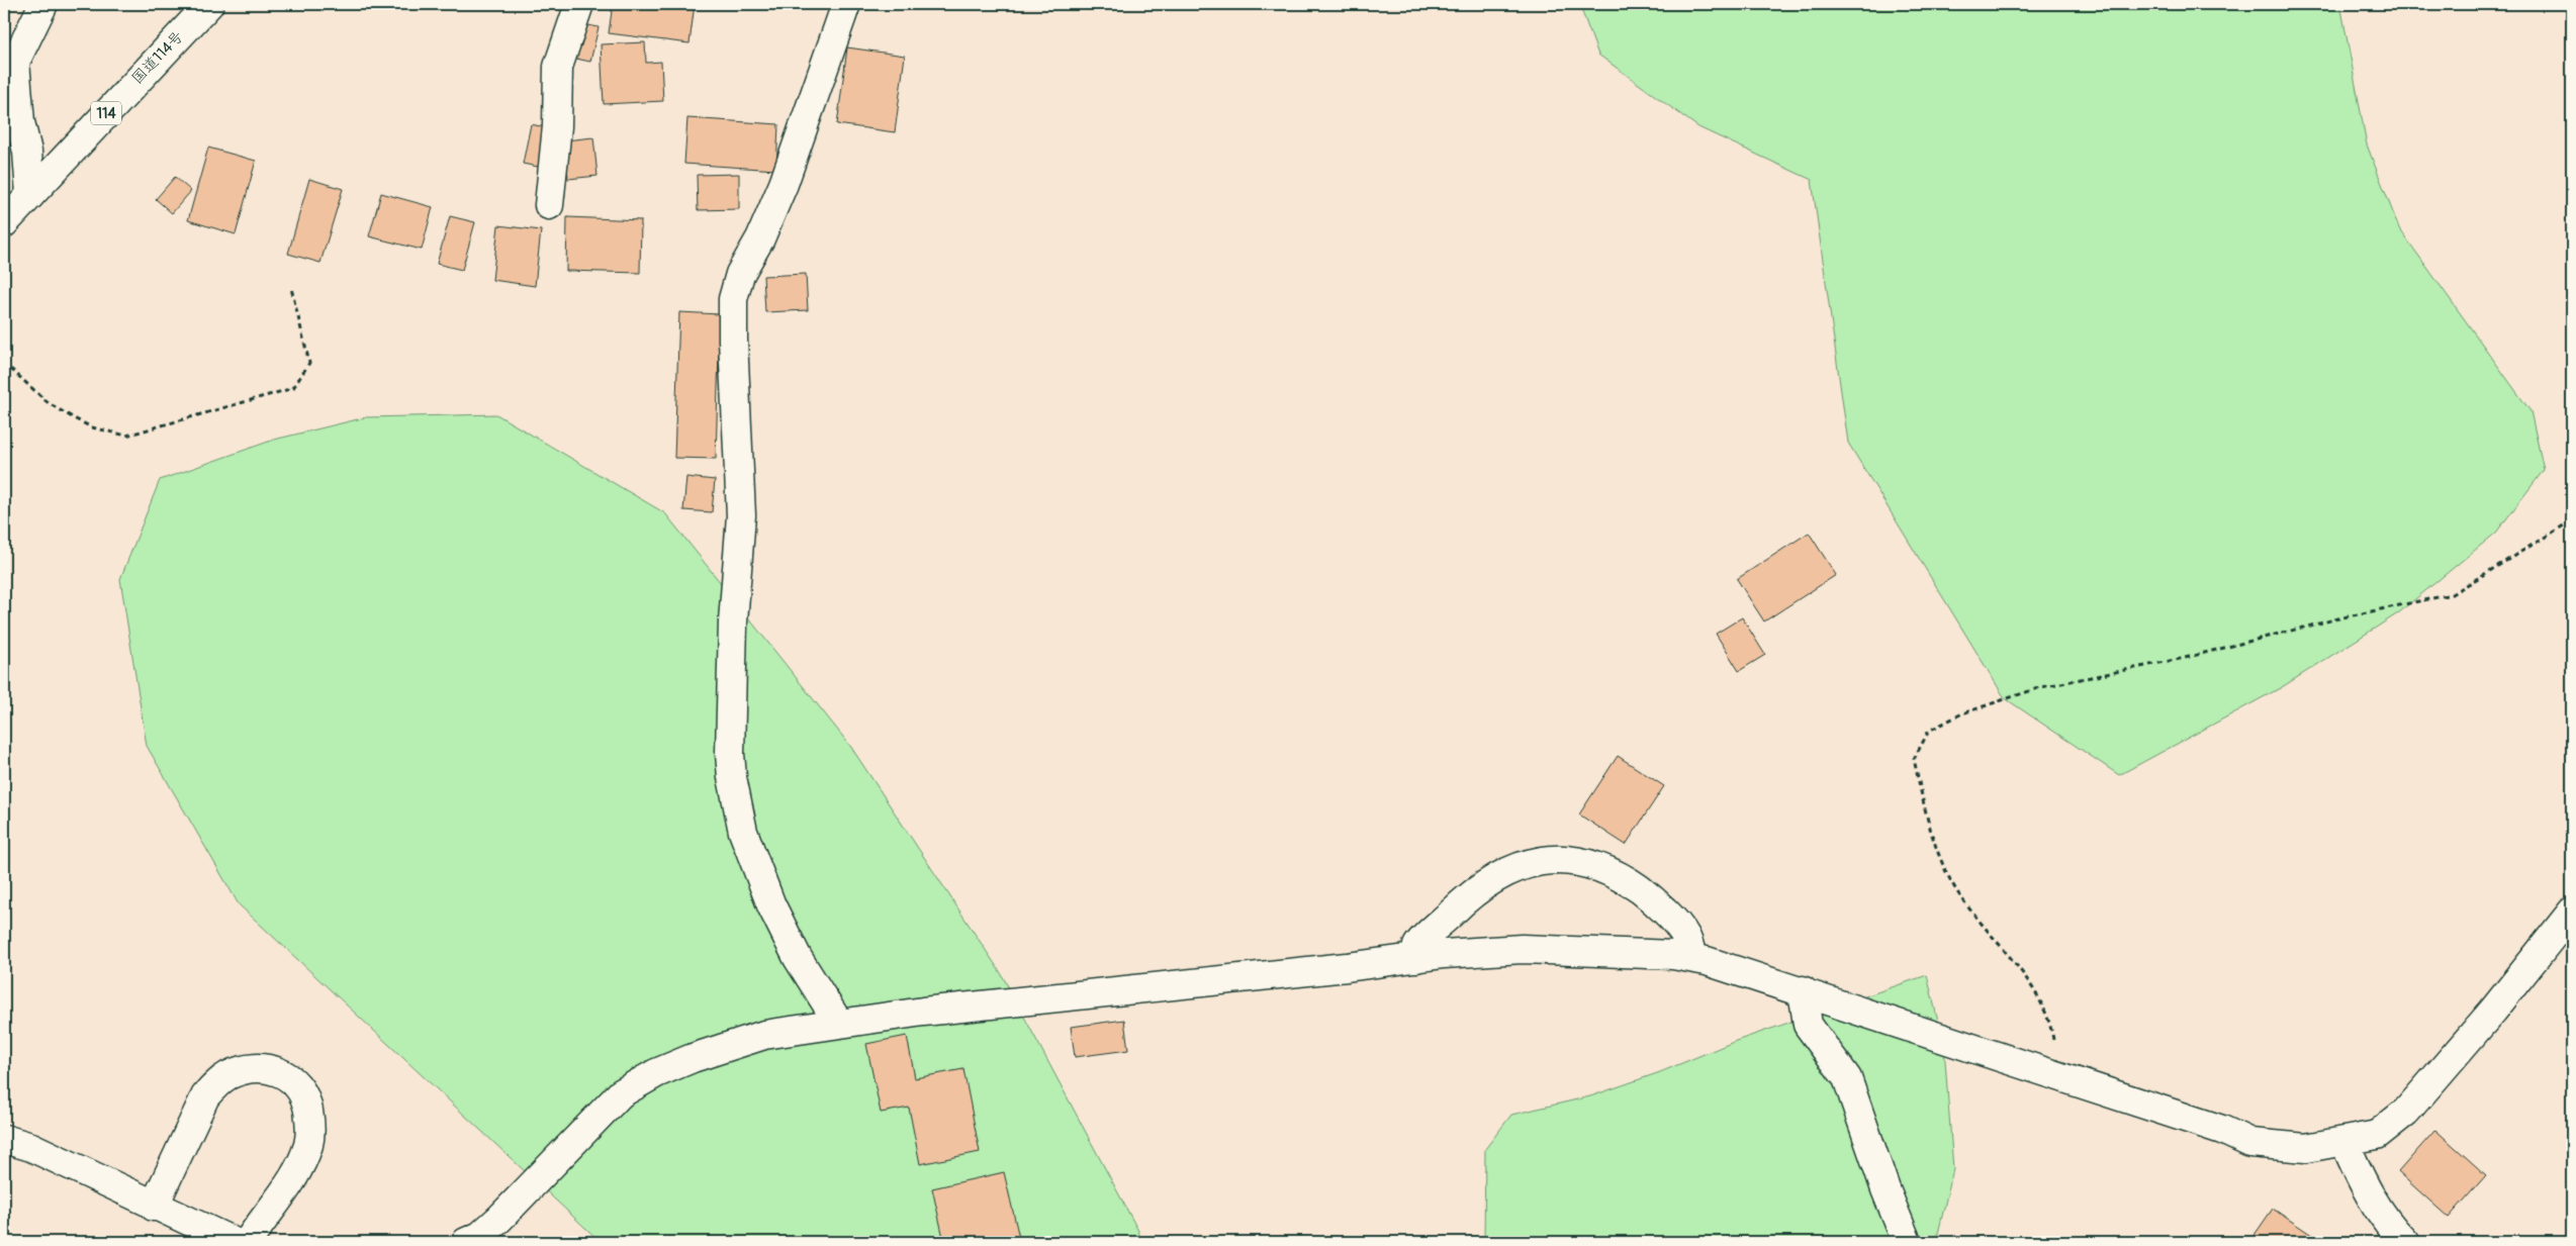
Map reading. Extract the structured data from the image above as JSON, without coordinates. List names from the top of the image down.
{
  "streets": {
    "main road": ["国道114号", "114"]
  }
}
